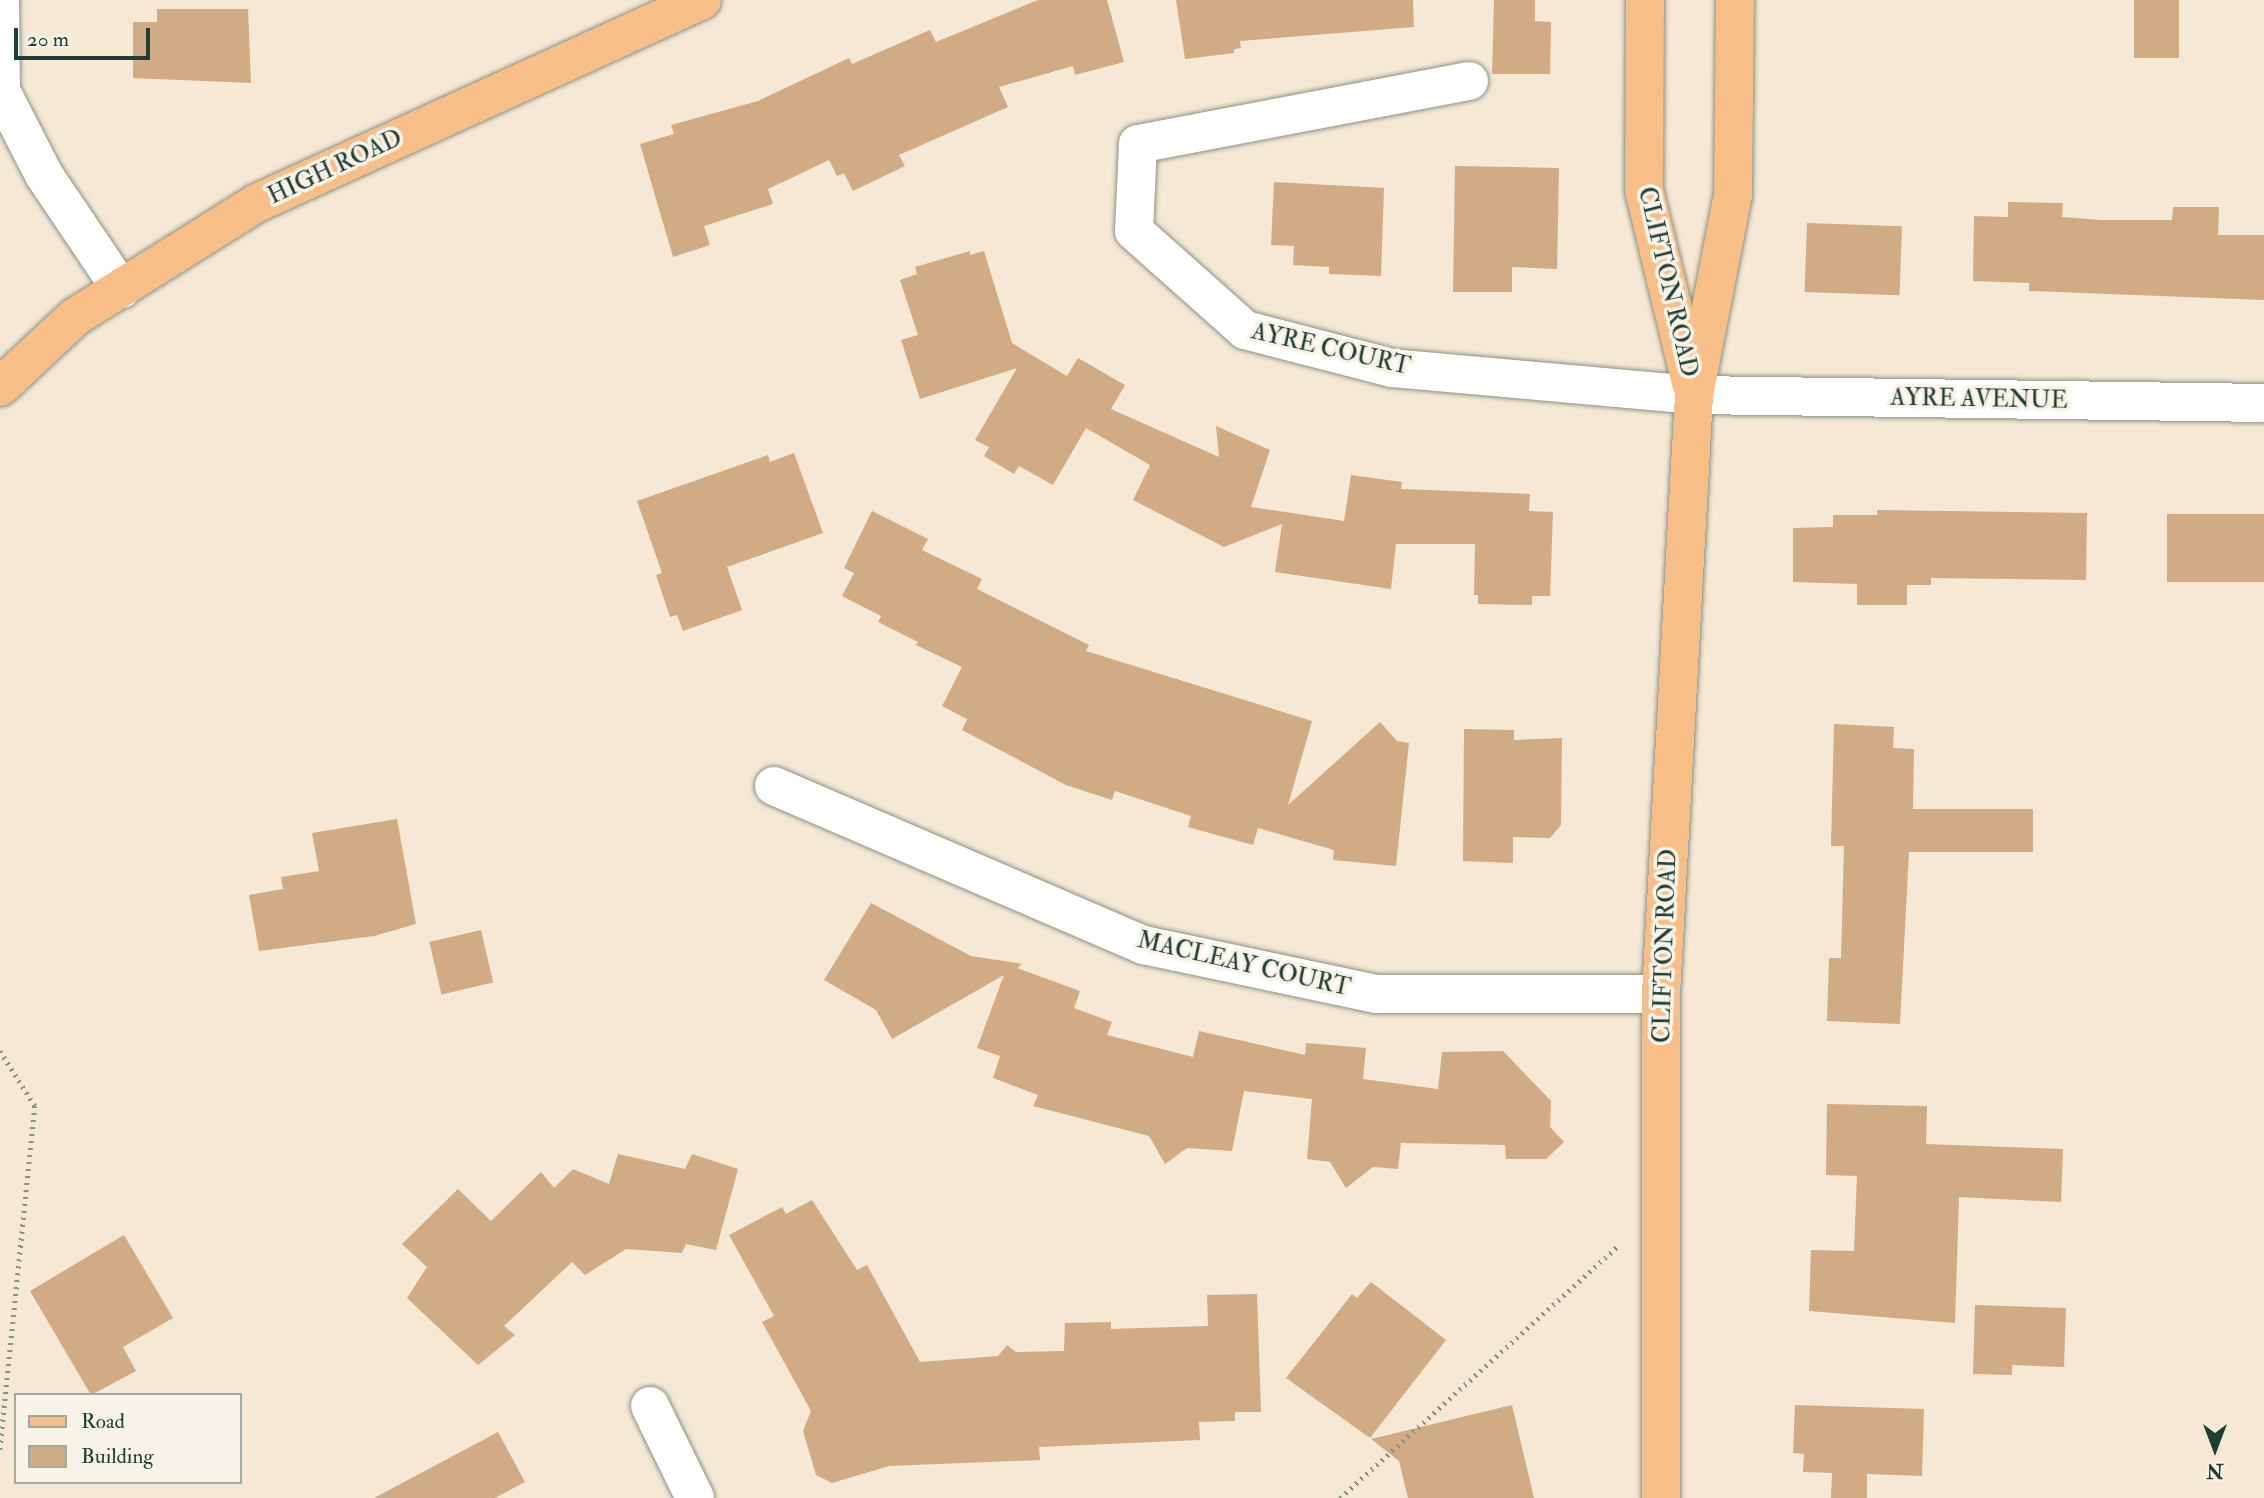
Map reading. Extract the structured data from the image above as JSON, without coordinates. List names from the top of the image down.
{
  "streets": {
    "main road": ["HIGH ROAD", "CLIFTON ROAD"],
    "street": ["AYRE COURT", "AYRE AVENUE", "MACLEAY COURT"]
  },
  "crossings": [
    ["CLIFTON ROAD", "AYRE COURT"],
    ["CLIFTON ROAD", "AYRE AVENUE"],
    ["CLIFTON ROAD", "MACLEAY COURT"],
    ["AYRE COURT", "AYRE AVENUE"]
  ],
  "legend": ["Road", "Building"],
  "scale_bar": "20 m",
  "north": "bottom"
}
